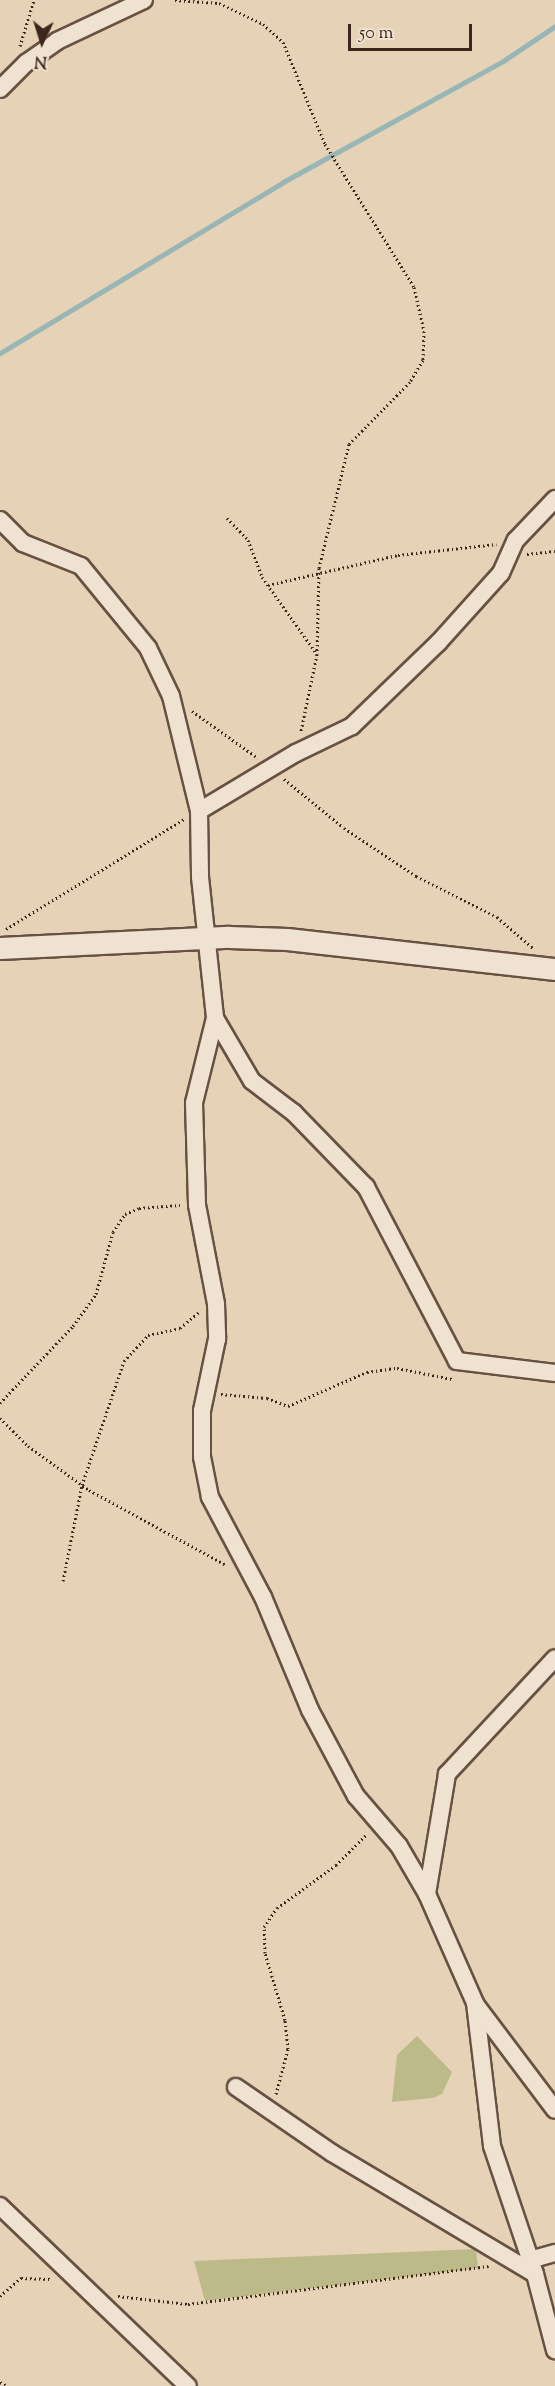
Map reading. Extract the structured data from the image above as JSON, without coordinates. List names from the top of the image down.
{
  "scale_bar": "50 m",
  "north": "bottom"
}
